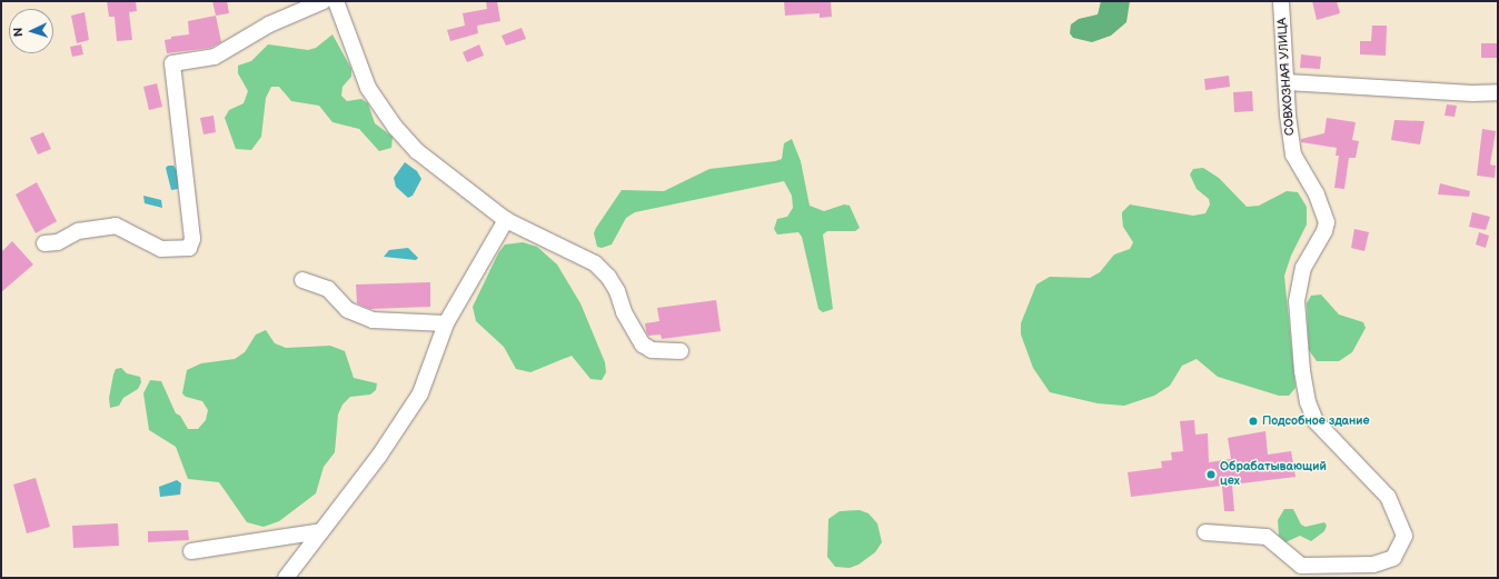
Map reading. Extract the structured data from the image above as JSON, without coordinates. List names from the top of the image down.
{
  "streets": {
    "street": ["СОВХОЗНАЯ УЛИЦА"]
  },
  "places": ["Подсобное здание", "Обрабатывающий цех"],
  "north": "left"
}
